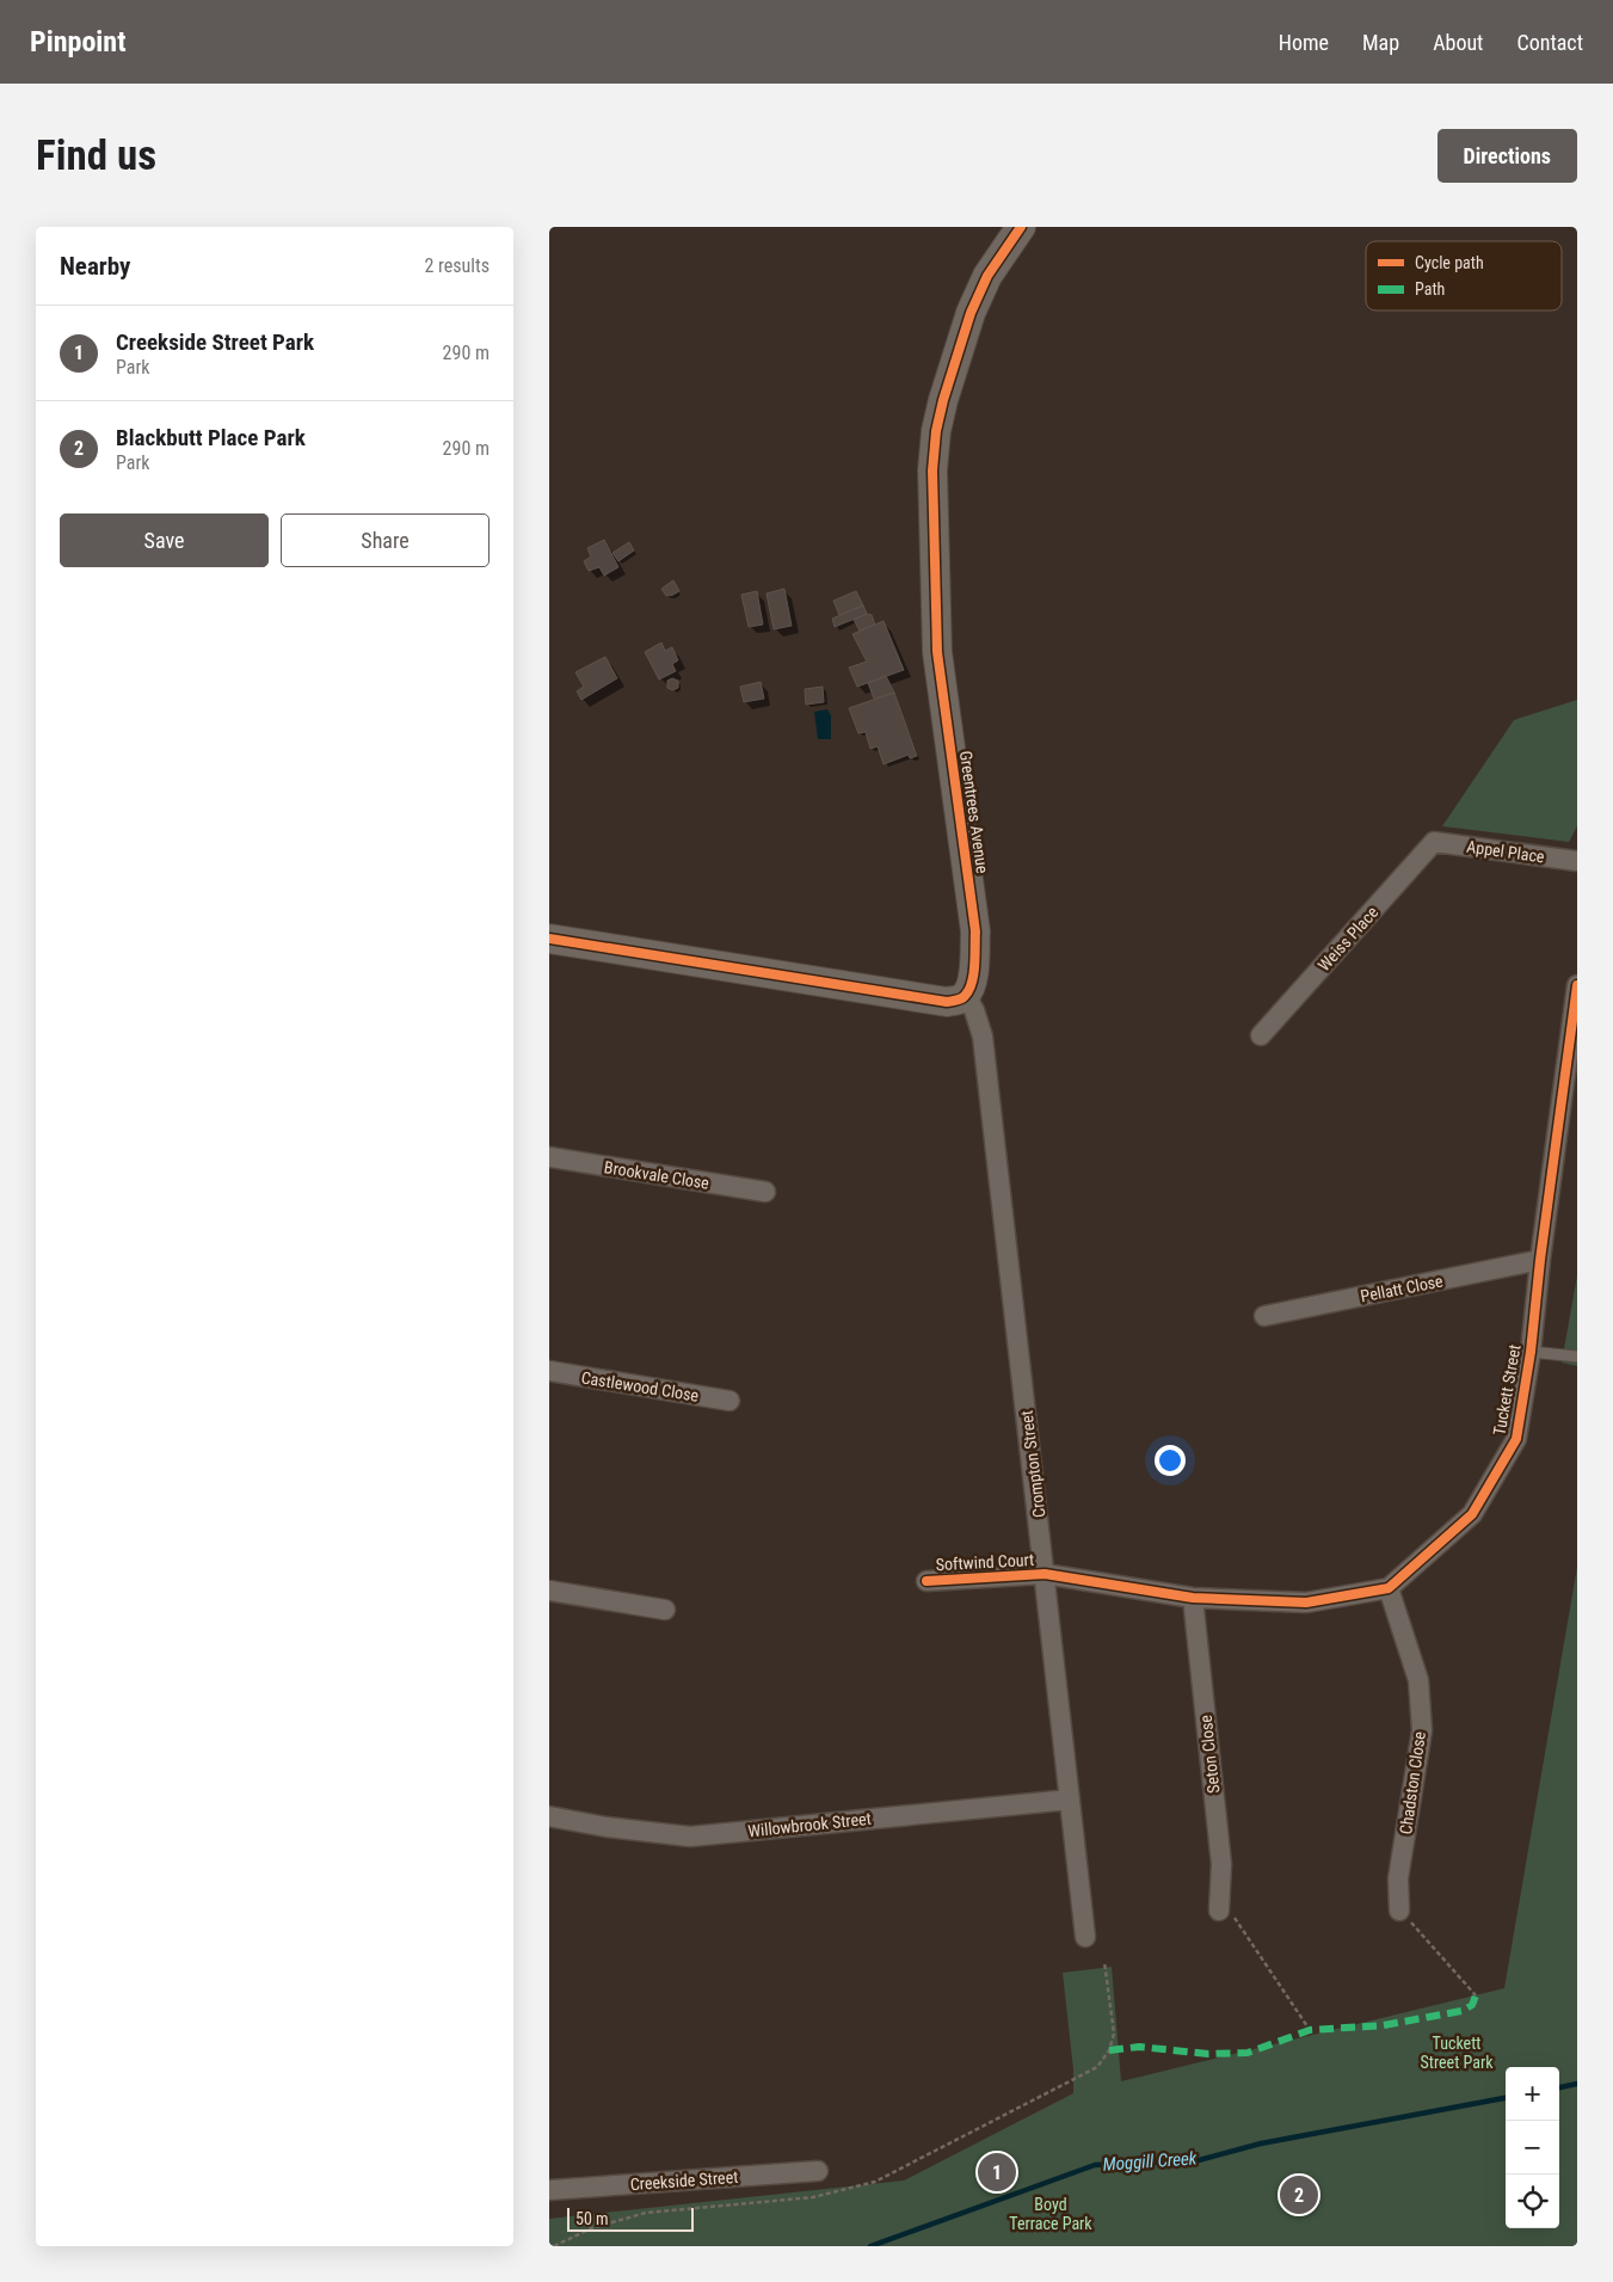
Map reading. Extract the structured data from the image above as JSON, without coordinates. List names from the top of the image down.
{
  "streets": {
    "street": [
      "Greentrees Avenue",
      "Appel Place",
      "Weiss Place",
      "Brookvale Close",
      "Pellatt Close",
      "Castlewood Close",
      "Tuckett Street",
      "Crompton Street",
      "Softwind Court",
      "Seton Close",
      "Chadston Close",
      "Willowbrook Street",
      "Creekside Street"
    ]
  },
  "crossings": [
    ["Greentrees Avenue", "Crompton Street"],
    ["Appel Place", "Weiss Place"],
    ["Pellatt Close", "Tuckett Street"],
    ["Tuckett Street", "Chadston Close"],
    ["Crompton Street", "Softwind Court"],
    ["Crompton Street", "Willowbrook Street"]
  ],
  "water": ["Moggill Creek"],
  "parks": ["Tuckett Street Park", "Boyd Terrace Park"],
  "legend": ["Cycle path", "Path"],
  "scale_bar": "50 m",
  "page": {
    "header": "Pinpoint",
    "nav": [
      "Home",
      "Map",
      "About",
      "Contact"
    ],
    "buttons": [
      "Directions",
      ["Save", "Share"]
    ],
    "title": "Find us",
    "heading": ["Nearby", "2 results"],
    "list": [
      {
        "mark": "1",
        "name": "Creekside Street Park",
        "note": "Park",
        "value": "290 m"
      },
      {
        "mark": "2",
        "name": "Blackbutt Place Park",
        "note": "Park",
        "value": "290 m"
      }
    ],
    "map_buttons": ["+", "−"],
    "pins": ["1", "2"],
    "scale": "50 m"
  }
}
